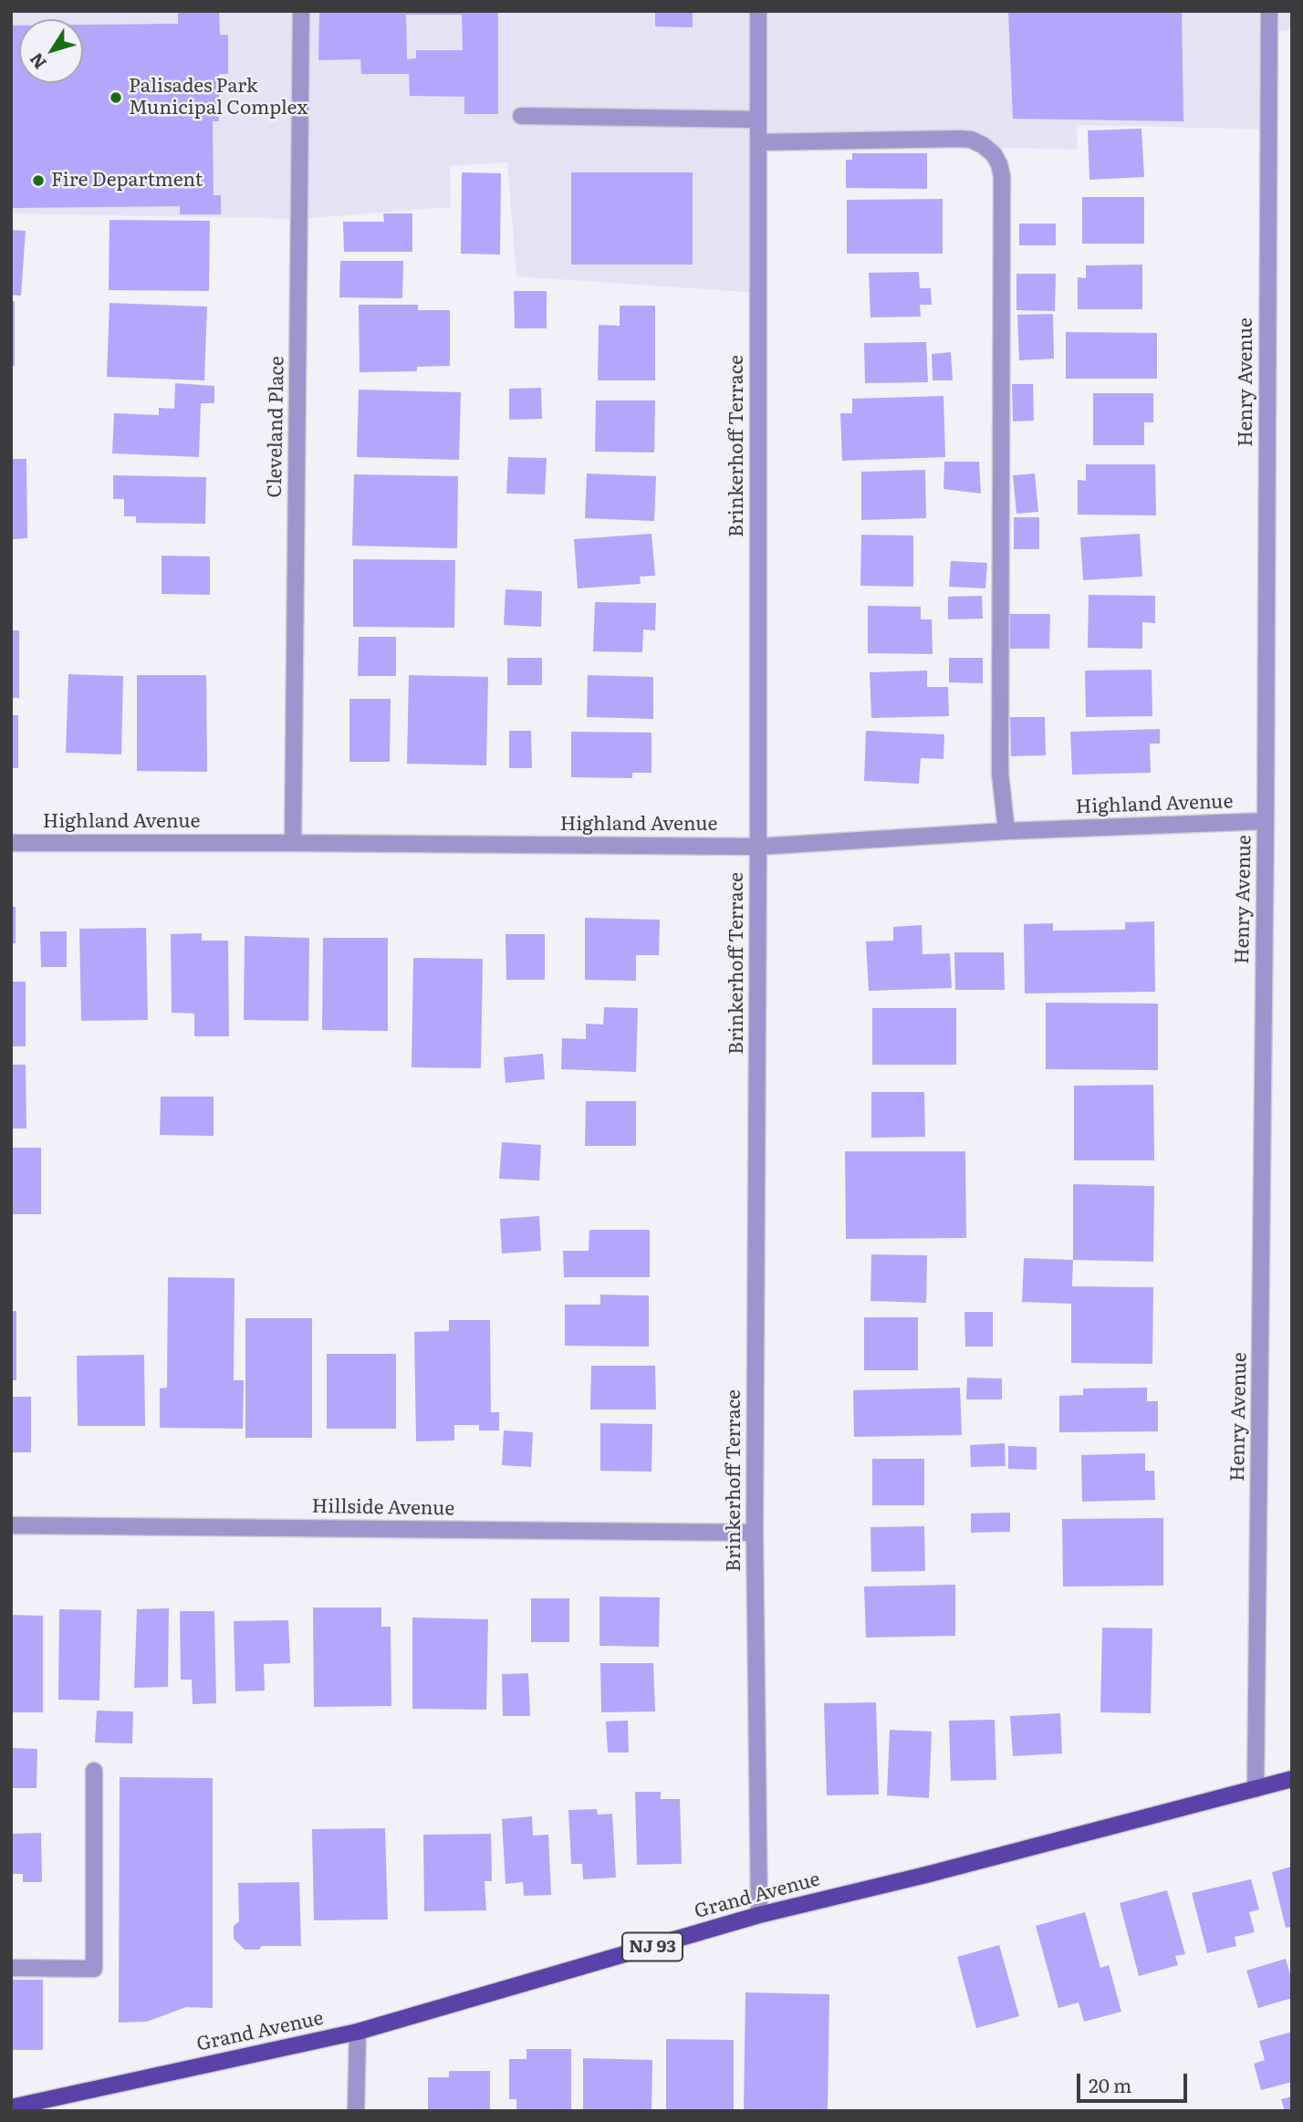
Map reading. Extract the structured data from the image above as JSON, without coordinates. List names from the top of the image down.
{
  "streets": {
    "main road": ["Grand Avenue", "NJ 93"],
    "street": [
      "Henry Avenue",
      "Cleveland Place",
      "Brinkerhoff Terrace",
      "Highland Avenue",
      "Hillside Avenue"
    ]
  },
  "crossings": [
    ["Henry Avenue", "Highland Avenue"],
    ["Henry Avenue", "Grand Avenue"],
    ["Cleveland Place", "Highland Avenue"],
    ["Brinkerhoff Terrace", "Highland Avenue"],
    ["Brinkerhoff Terrace", "Hillside Avenue"],
    ["Brinkerhoff Terrace", "Grand Avenue"]
  ],
  "places": ["Palisades Park Municipal Complex", "Fire Department"],
  "scale_bar": "20 m",
  "north": "bottom left"
}
